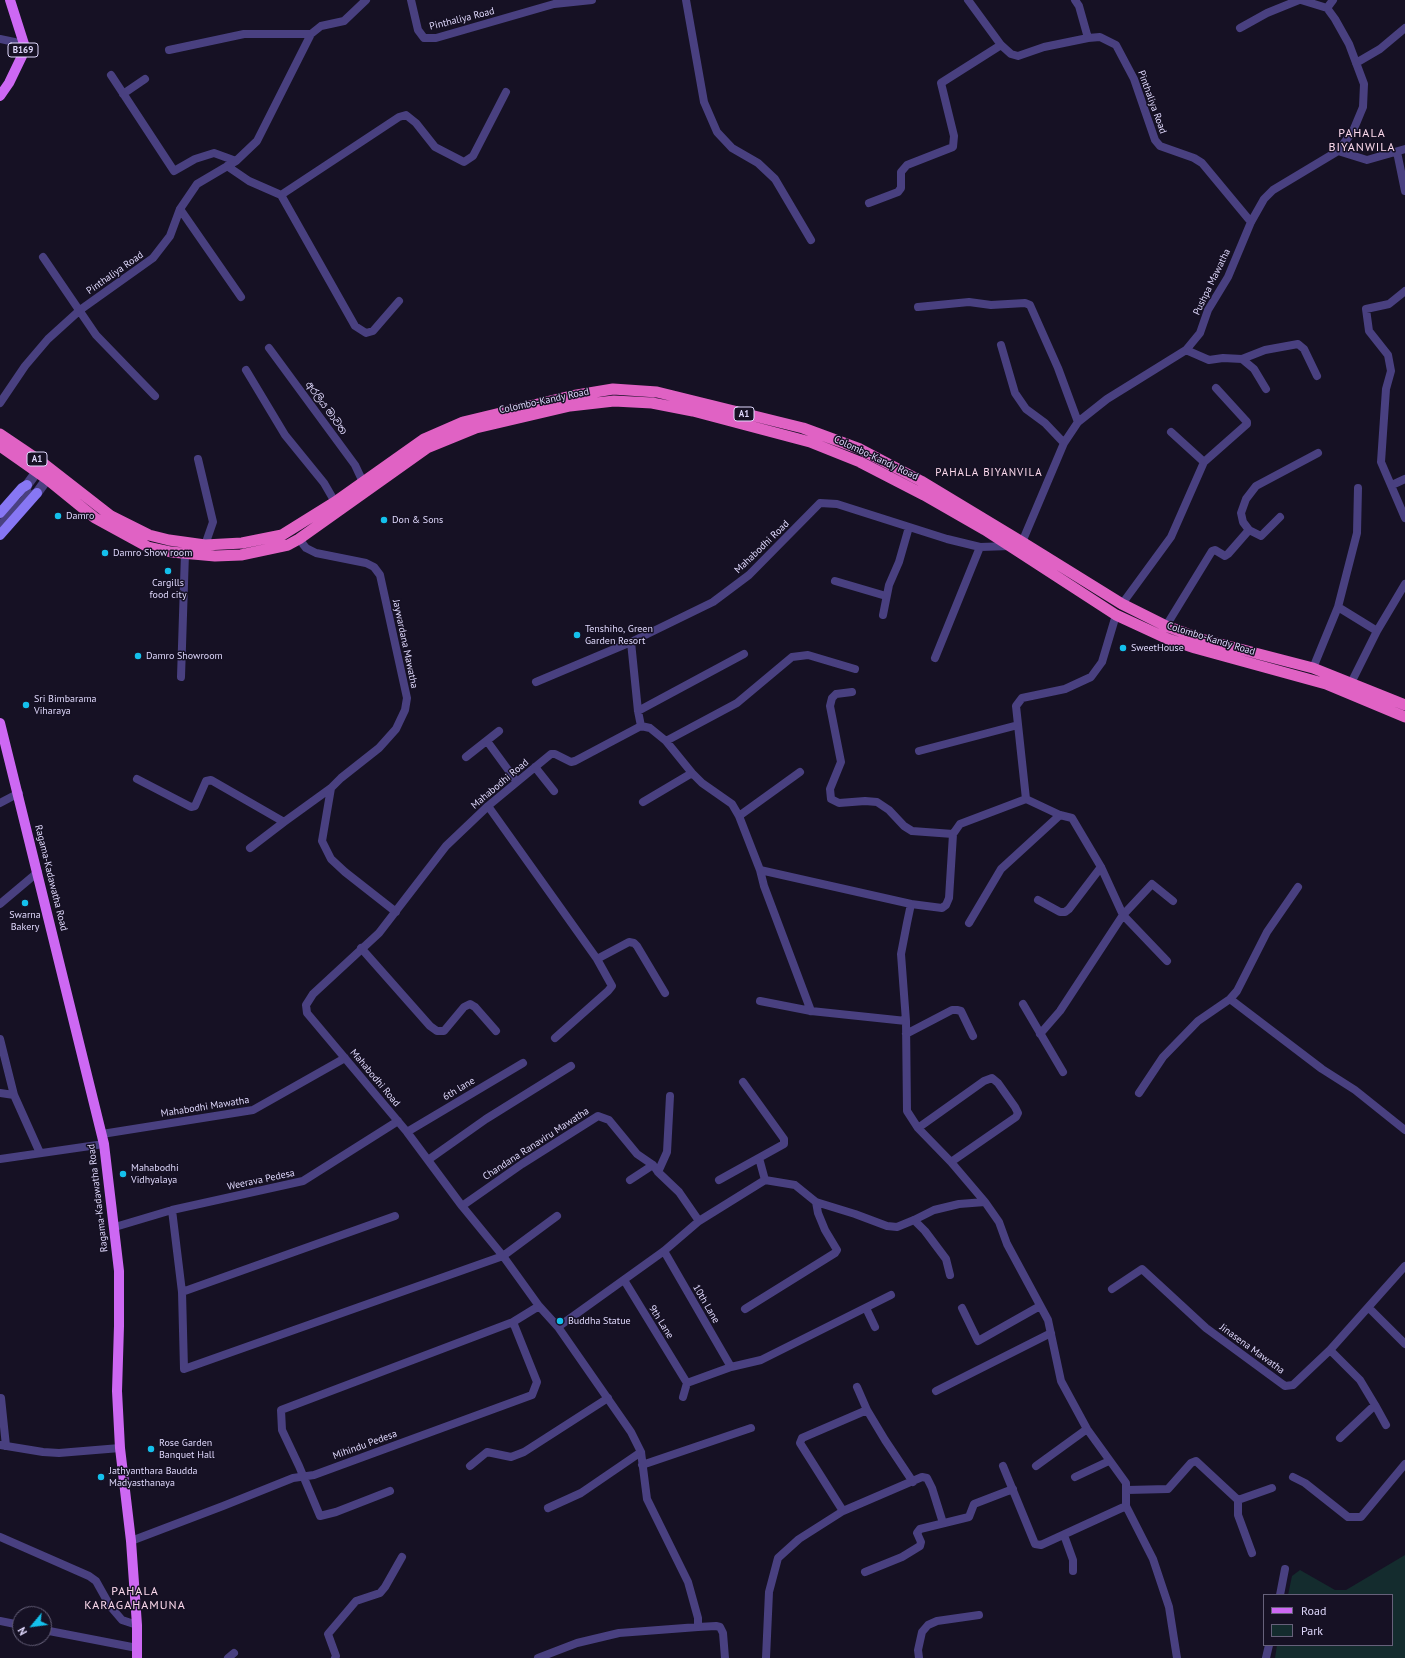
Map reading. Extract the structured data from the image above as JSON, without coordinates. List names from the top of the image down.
{
  "streets": {
    "highway": ["Colombo-Kandy Road", "A1"],
    "main road": ["B169", "Ragama-Kadawatha Road"],
    "street": [
      "Pinthaliya Road",
      "Pushpa Mawatha",
      "අරලිය මාවත",
      "Mahabodhi Road",
      "Jaywardana Mawatha",
      "6th lane",
      "Mahabodhi Mawatha",
      "Chandana Ranaviru Mawatha",
      "Weerava Pedesa",
      "10th Lane",
      "9th Lane",
      "Jinasena Mawatha",
      "Mihindu Pedesa"
    ]
  },
  "crossings": [
    ["Pinthaliya Road", "Pushpa Mawatha"],
    ["Pushpa Mawatha", "Colombo-Kandy Road"],
    ["Pushpa Mawatha", "Mahabodhi Road"],
    ["Colombo-Kandy Road", "අරලිය මාවත"],
    ["Colombo-Kandy Road", "Mahabodhi Road"],
    ["Colombo-Kandy Road", "Jaywardana Mawatha"],
    ["Mahabodhi Road", "6th lane"],
    ["Mahabodhi Road", "Mahabodhi Mawatha"],
    ["Mahabodhi Road", "Chandana Ranaviru Mawatha"],
    ["Mahabodhi Road", "Weerava Pedesa"],
    ["Ragama-Kadawatha Road", "Mahabodhi Mawatha"],
    ["Ragama-Kadawatha Road", "Weerava Pedesa"],
    ["Ragama-Kadawatha Road", "Mihindu Pedesa"]
  ],
  "districts": ["PAHALA BIYANWILA", "PAHALA BIYANVILA", "PAHALA KARAGAHAMUNA"],
  "places": [
    "Damro",
    "Don & Sons",
    "Damro Show room",
    "Cargills food city",
    "Tenshiho, Green Garden Resort",
    "SweetHouse",
    "Damro Showroom",
    "Sri Bimbarama Viharaya",
    "Swarna Bakery",
    "Mahabodhi Vidhyalaya",
    "Buddha Statue",
    "Rose Garden Banquet Hall",
    "Jathyanthara Baudda Madyasthanaya"
  ],
  "legend": ["Road", "Park"],
  "north": "bottom left"
}
